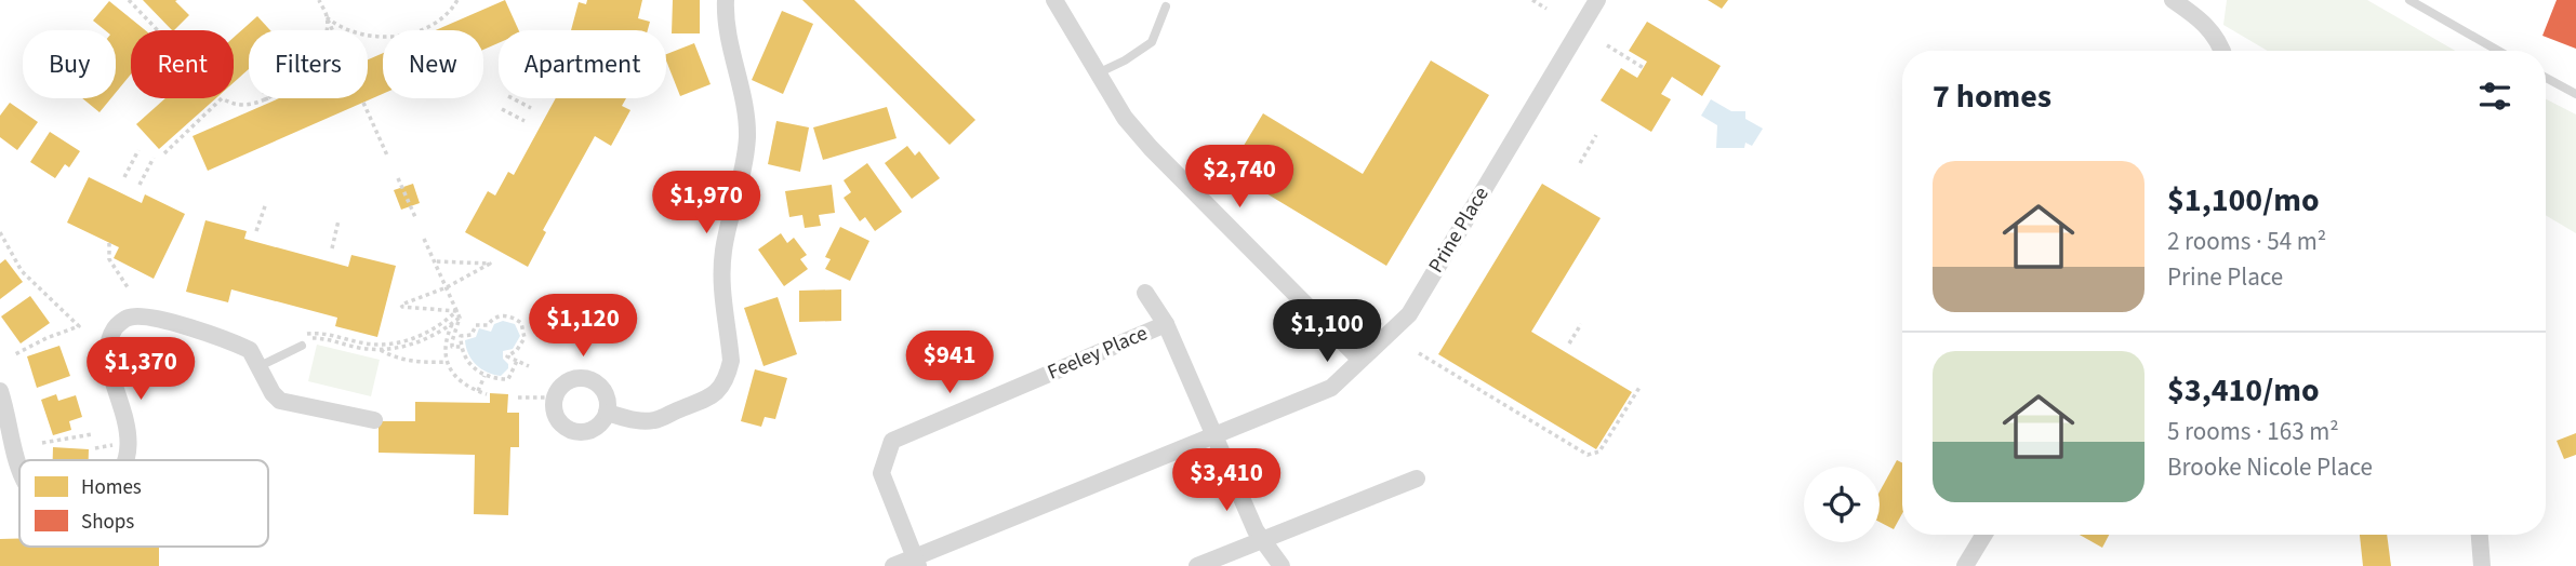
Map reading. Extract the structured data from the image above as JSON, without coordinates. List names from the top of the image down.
{
  "streets": {
    "street": ["Prine Place", "Feeley Place"]
  },
  "crossings": [
    ["Prine Place", "Feeley Place"]
  ],
  "legend": ["Homes", "Shops"],
  "page": {
    "chip": [
      "Buy",
      "Rent",
      "Filters",
      "New",
      "Apartment"
    ],
    "heading": "7 homes",
    "list": [
      {
        "name": "$1,100/mo",
        "note": "2 rooms · 54 m² · Prine Place"
      },
      {
        "name": "$3,410/mo",
        "note": "5 rooms · 163 m² · Brooke Nicole Place"
      }
    ],
    "price": [
      "$2,740",
      "$1,970",
      "$1,120",
      "$1,100",
      "$941",
      "$1,370",
      "$3,410"
    ]
  }
}
